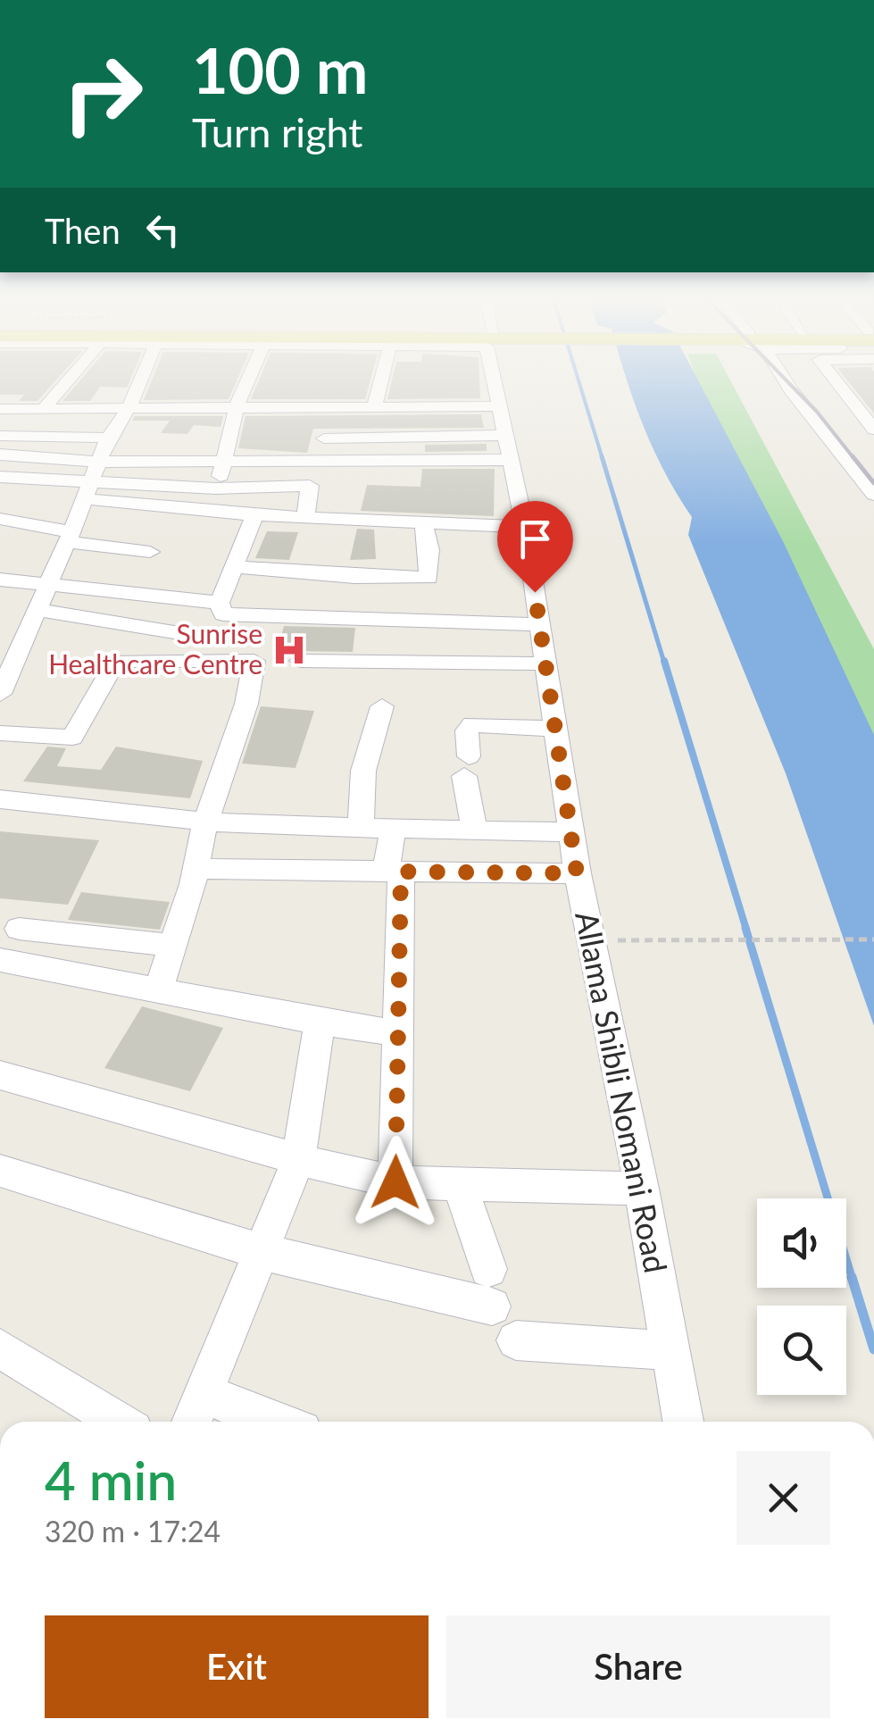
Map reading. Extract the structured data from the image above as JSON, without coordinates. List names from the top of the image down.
{
  "streets": {
    "street": ["Allama Shibli Nomani Road"]
  },
  "places": {
    "hospital": ["Sunrise Healthcare Centre"]
  },
  "page": {
    "turn": ["100 m", "Turn right"],
    "then": "Then",
    "heading": ["4 min", "320 m · 17:24"],
    "buttons": ["Exit", "Share"]
  }
}
